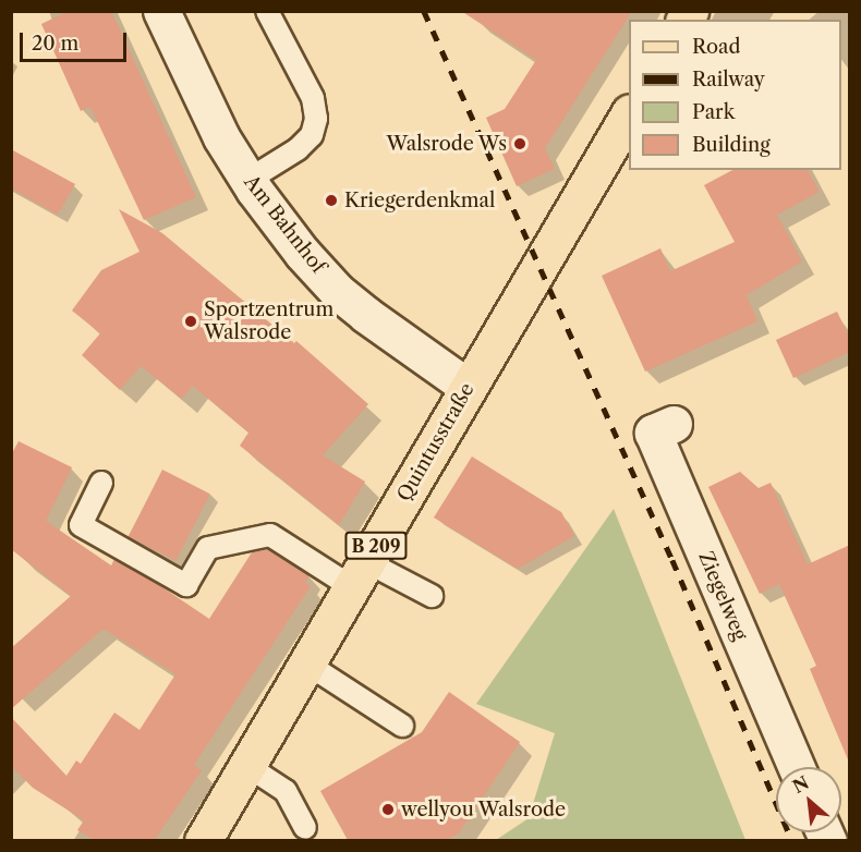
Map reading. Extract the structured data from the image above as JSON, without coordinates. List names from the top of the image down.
{
  "streets": {
    "main road": ["Quintusstraße", "B 209"],
    "street": ["Am Bahnhof", "Ziegelweg"]
  },
  "crossings": [
    ["Am Bahnhof", "Quintusstraße"]
  ],
  "places": [
    "Walsrode Ws",
    "Kriegerdenkmal",
    "Sportzentrum Walsrode",
    "wellyou Walsrode"
  ],
  "legend": [
    "Road",
    "Railway",
    "Park",
    "Building"
  ],
  "scale_bar": "20 m",
  "north": "top left"
}
